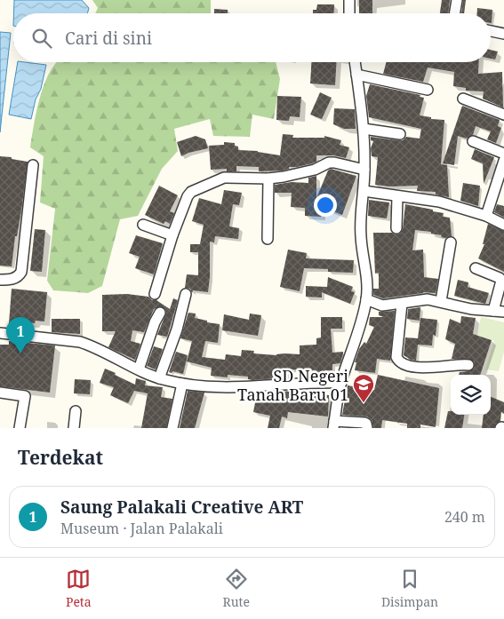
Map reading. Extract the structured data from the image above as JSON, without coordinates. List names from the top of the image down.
{
  "places": {
    "school or university": ["SD Negeri Tanah Baru 01"]
  },
  "page": {
    "search": "Cari di sini",
    "pins": "1",
    "heading": "Terdekat",
    "list": [
      {
        "mark": "1",
        "name": "Saung Palakali Creative ART",
        "note": "Museum · Jalan Palakali",
        "value": "240 m"
      }
    ],
    "nav": ["Peta", "Rute", "Disimpan"]
  }
}
